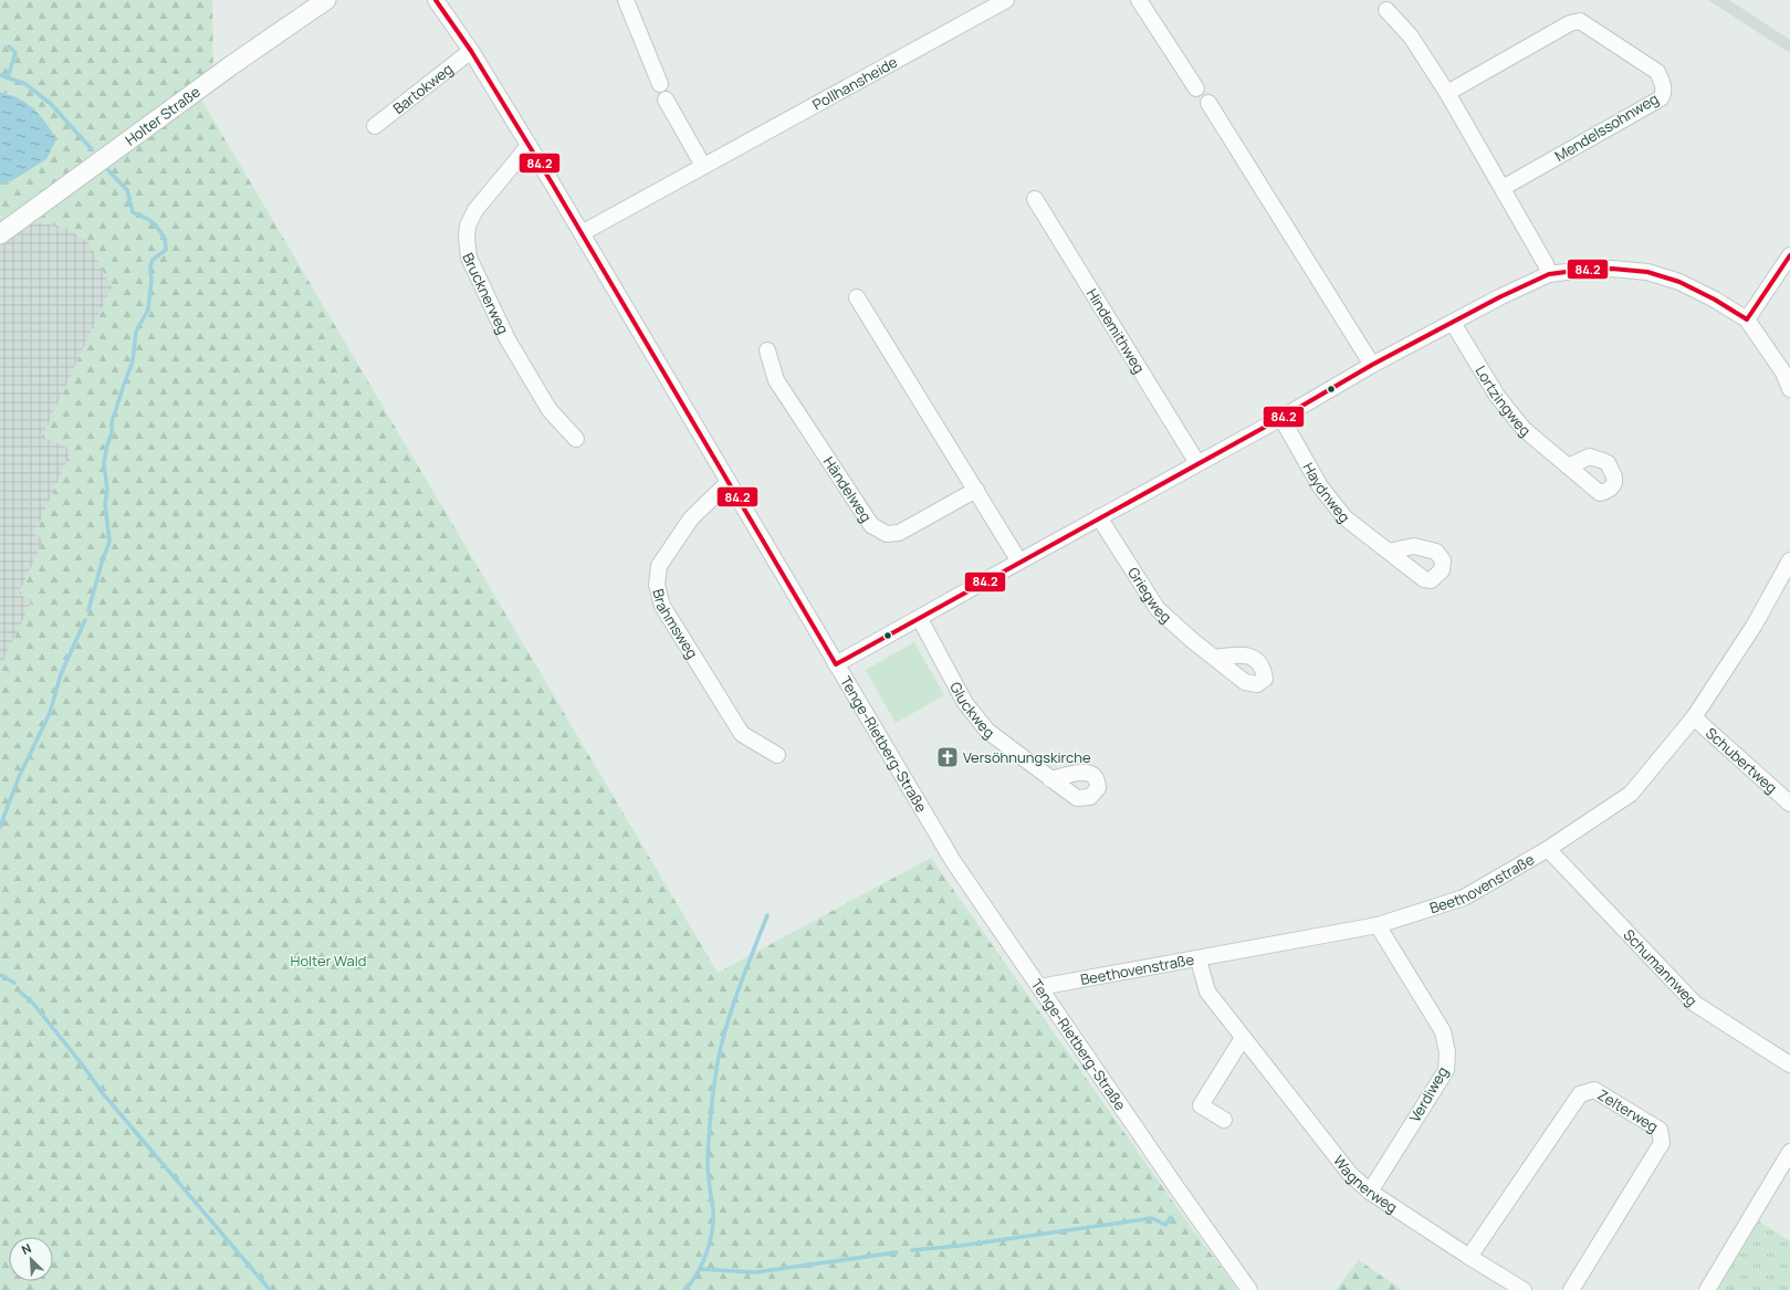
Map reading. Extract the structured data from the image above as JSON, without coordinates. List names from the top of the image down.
{
  "streets": {
    "street": [
      "Pollhansheide",
      "Bartokweg",
      "Holter Straße",
      "Mendelssohnweg",
      "Brucknerweg",
      "Hindemithweg",
      "Lortzingweg",
      "Händelweg",
      "Haydnweg",
      "Griegweg",
      "Brahmsweg",
      "Gluckweg",
      "Tenge-Rietberg-Straße",
      "Schubertweg",
      "Beethovenstraße",
      "Schumannweg",
      "Verdiweg",
      "Zelterweg",
      "Wagnerweg"
    ]
  },
  "crossings": [
    ["Pollhansheide", "Tenge-Rietberg-Straße"],
    ["Bartokweg", "Tenge-Rietberg-Straße"],
    ["Brucknerweg", "Tenge-Rietberg-Straße"],
    ["Brahmsweg", "Tenge-Rietberg-Straße"],
    ["Tenge-Rietberg-Straße", "Beethovenstraße"],
    ["Schubertweg", "Beethovenstraße"],
    ["Beethovenstraße", "Schumannweg"],
    ["Beethovenstraße", "Verdiweg"],
    ["Beethovenstraße", "Wagnerweg"],
    ["Verdiweg", "Wagnerweg"],
    ["Zelterweg", "Wagnerweg"]
  ],
  "parks": ["Holter Wald"],
  "places": {
    "church": ["Versöhnungskirche"]
  },
  "lines": ["transit line 84.2"],
  "north": "top left"
}
